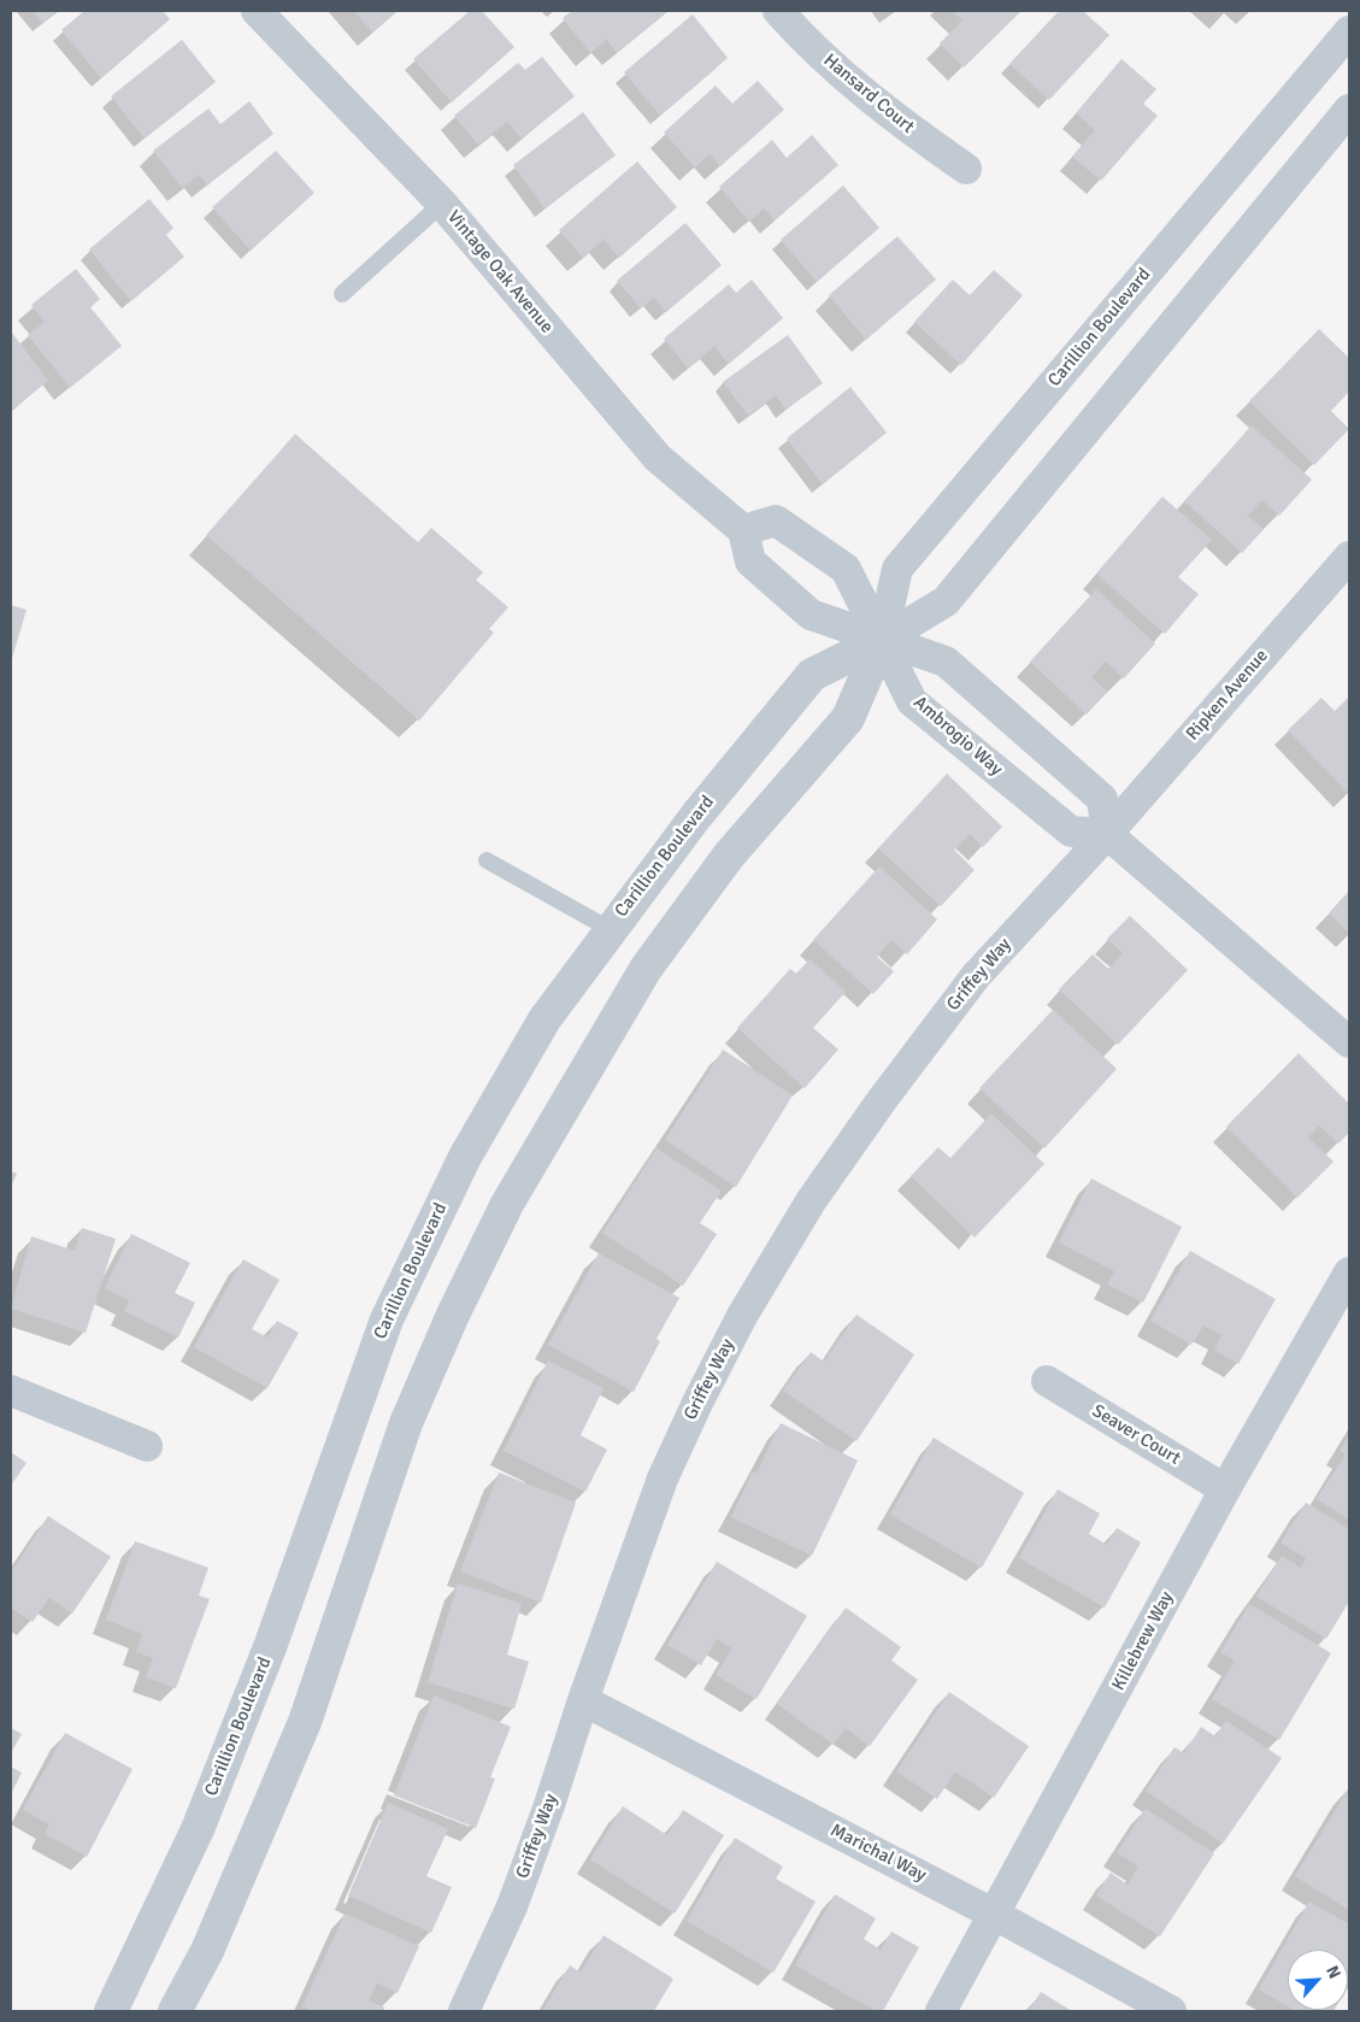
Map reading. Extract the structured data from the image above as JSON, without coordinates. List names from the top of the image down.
{
  "streets": {
    "street": [
      "Hansard Court",
      "Vintage Oak Avenue",
      "Carillion Boulevard",
      "Ripken Avenue",
      "Ambrogio Way",
      "Griffey Way",
      "Seaver Court",
      "Killebrew Way",
      "Marichal Way"
    ]
  },
  "crossings": [
    ["Carillion Boulevard", "Ambrogio Way"],
    ["Ripken Avenue", "Ambrogio Way"],
    ["Ripken Avenue", "Griffey Way"],
    ["Ambrogio Way", "Griffey Way"],
    ["Griffey Way", "Marichal Way"],
    ["Seaver Court", "Killebrew Way"],
    ["Killebrew Way", "Marichal Way"]
  ],
  "north": "top right"
}
